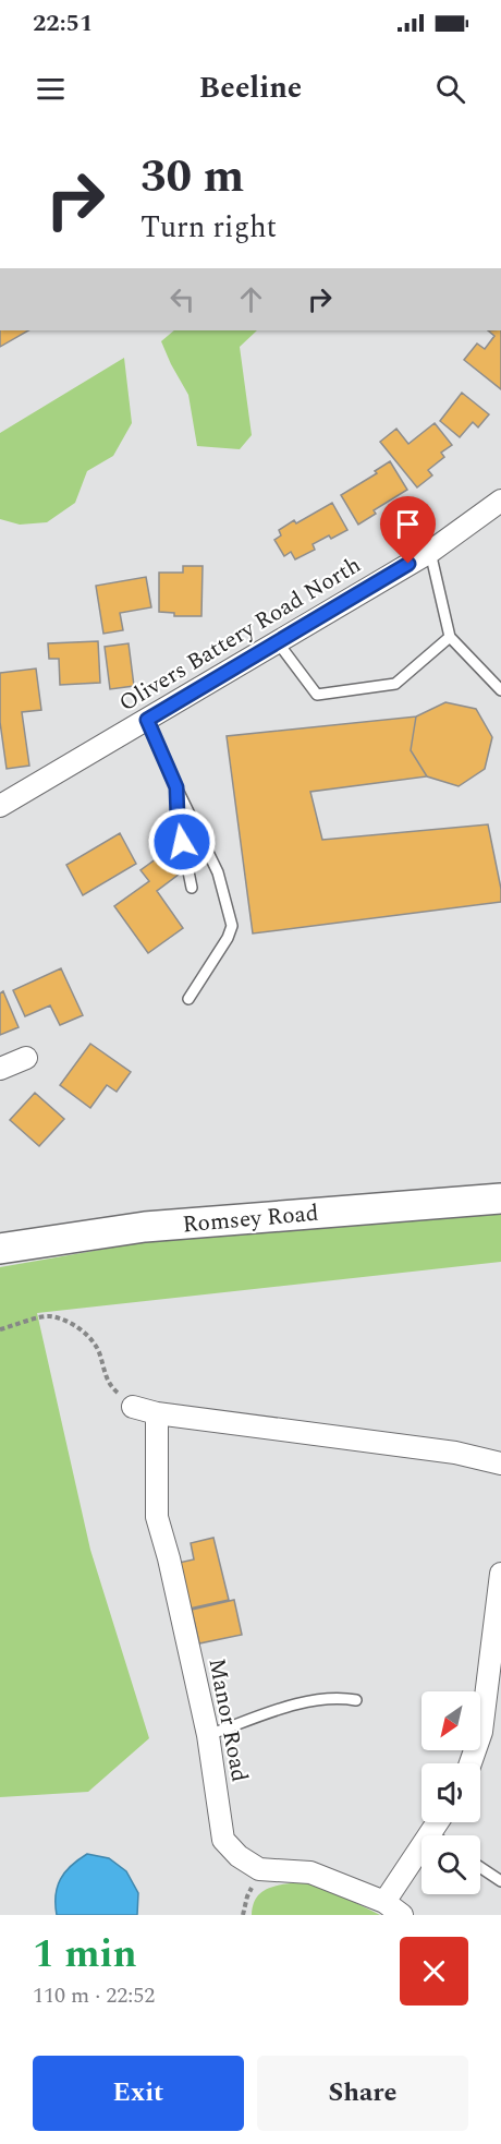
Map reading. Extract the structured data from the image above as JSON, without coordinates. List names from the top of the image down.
{
  "streets": {
    "main road": ["Romsey Road"],
    "street": ["Olivers Battery Road North", "Manor Road"]
  },
  "north": "bottom left",
  "page": {
    "status": "22:51",
    "header": "Beeline",
    "turn": ["30 m", "Turn right"],
    "heading": ["1 min", "110 m · 22:52"],
    "buttons": ["Exit", "Share"]
  }
}
